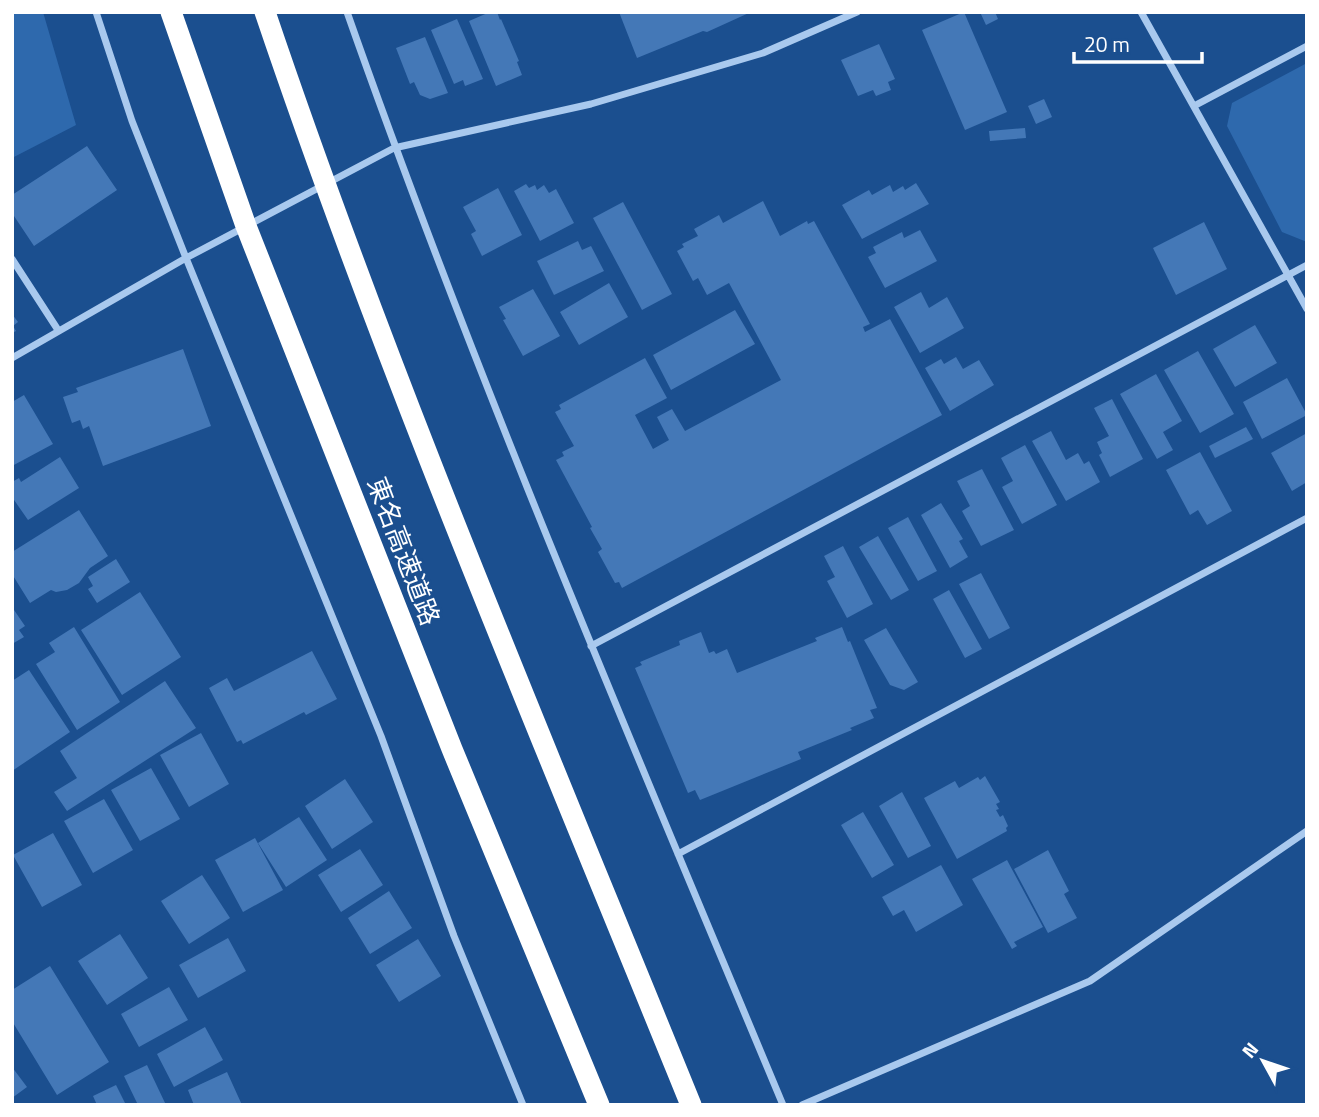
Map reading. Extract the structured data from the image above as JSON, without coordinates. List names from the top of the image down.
{
  "streets": {
    "highway": ["東名高速道路"]
  },
  "scale_bar": "20 m",
  "north": "top left"
}
